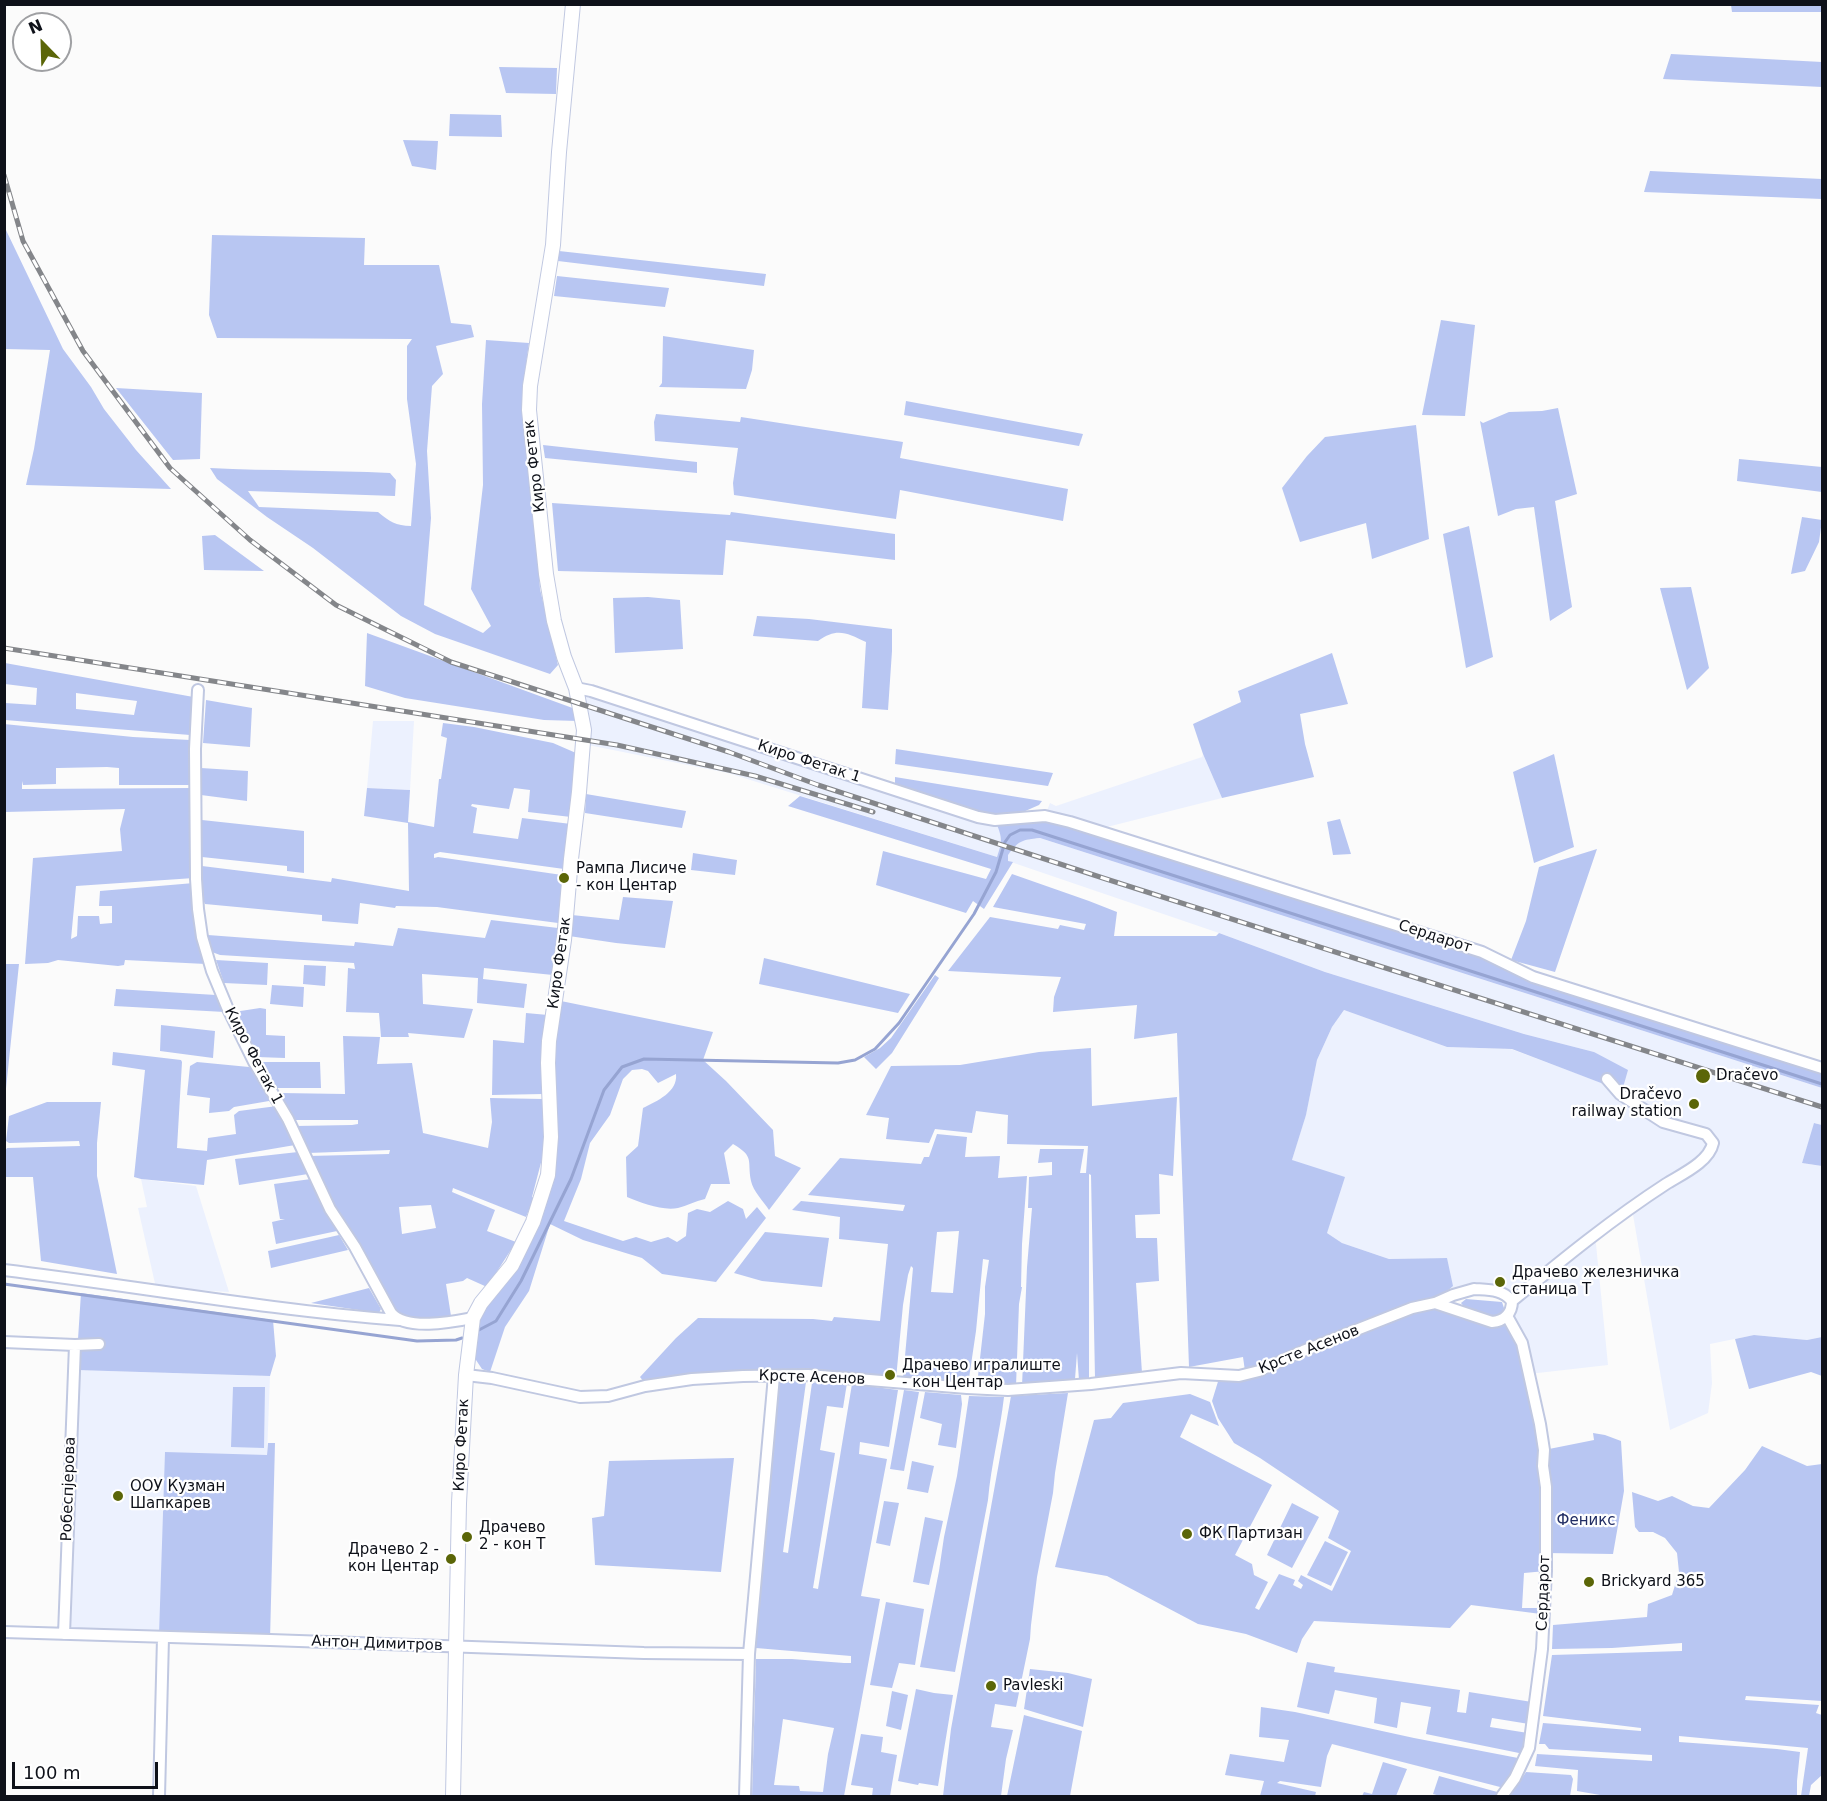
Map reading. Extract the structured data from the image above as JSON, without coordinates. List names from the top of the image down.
{
  "streets": {
    "main road": ["Киро Фетак"],
    "street": [
      "Киро Фетак 1",
      "Сердарот",
      "Крсте Асенов",
      "Робеспјерова",
      "Антон Димитров"
    ]
  },
  "crossings": [
    ["Киро Фетак", "Киро Фетак 1"],
    ["Киро Фетак", "Крсте Асенов"],
    ["Киро Фетак", "Антон Димитров"],
    ["Киро Фетак 1", "Сердарот"],
    ["Робеспјерова", "Антон Димитров"]
  ],
  "parks": ["Феникс"],
  "places": [
    "Рампа Лисиче - кон Центар",
    "Dračevo",
    "Dračevo railway station",
    "Драчево железничка станица Т",
    "Драчево игралиште - кон Центар",
    "ООУ Кузман Шапкарев",
    "ФК Партизан",
    "Драчево 2 - кон T",
    "Драчево 2 - кон Центар",
    "Brickyard 365",
    "Pavleski"
  ],
  "scale_bar": "100 m",
  "north": "top left"
}
